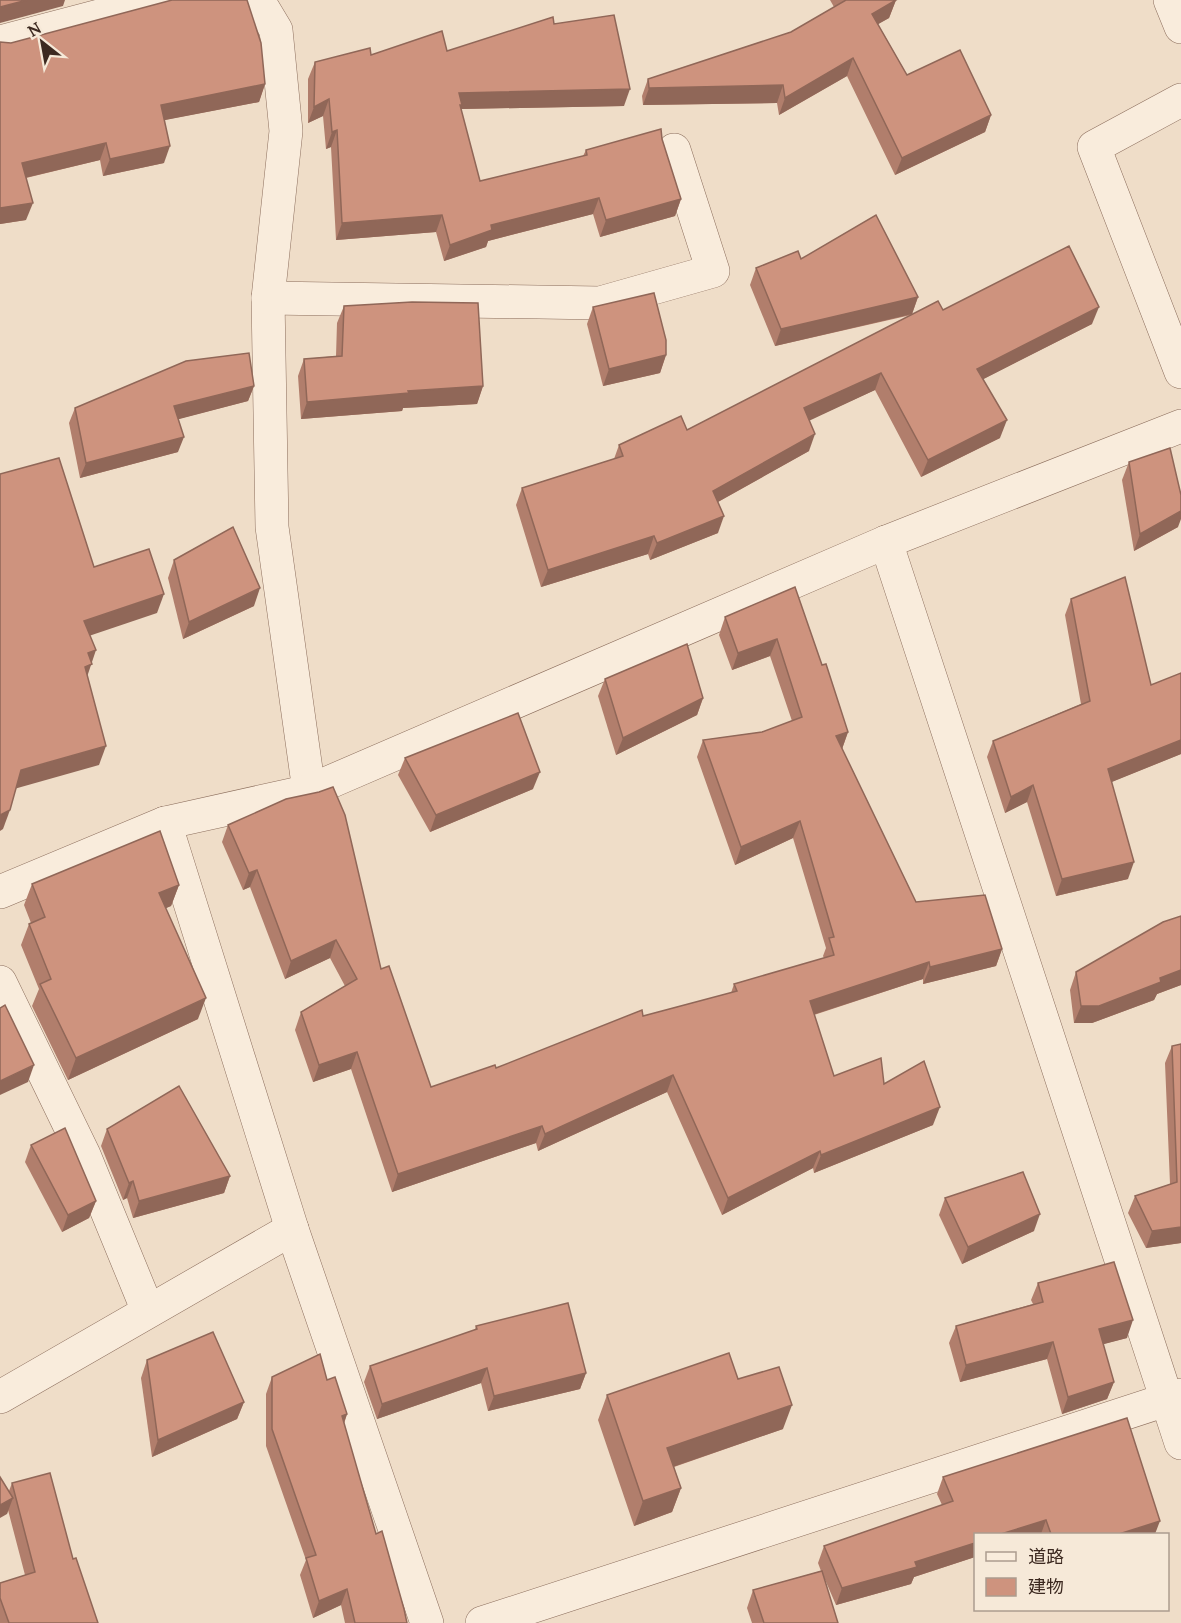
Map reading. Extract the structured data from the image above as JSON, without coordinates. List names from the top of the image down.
{
  "legend": ["道路", "建物"],
  "north": "top left"
}
